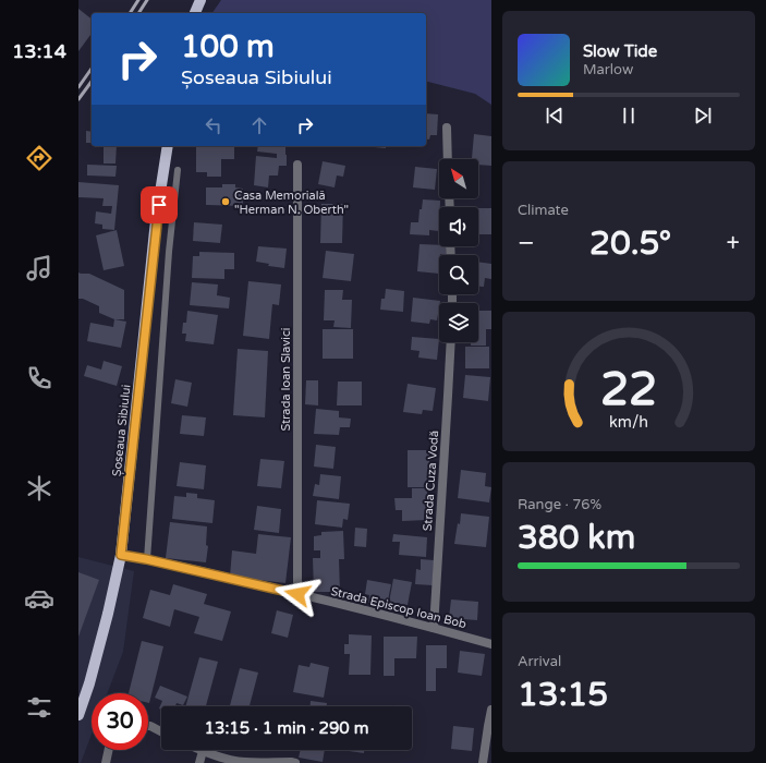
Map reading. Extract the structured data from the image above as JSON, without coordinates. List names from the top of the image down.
{
  "streets": {
    "main road": ["Șoseaua Sibiului"],
    "street": ["Strada Ioan Slavici", "Strada Cuza Vodă", "Strada Episcop Ioan Bob"]
  },
  "crossings": [
    ["Strada Ioan Slavici", "Strada Episcop Ioan Bob"],
    ["Șoseaua Sibiului", "Strada Episcop Ioan Bob"],
    ["Strada Cuza Vodă", "Strada Episcop Ioan Bob"]
  ],
  "places": ["Casa Memorială \"Herman N. Oberth\""],
  "north": "top left",
  "page": {
    "tabs": "13:14",
    "turn": ["100 m", "Șoseaua Sibiului"],
    "song": ["Slow Tide", "Marlow"],
    "tile": [
      "Climate",
      ["Range · 76%", "380 km"],
      ["Arrival", "13:15"]
    ],
    "heat": ["−", "20.5°", "+"],
    "limit": "30",
    "trip": "13:15 · 1 min · 290 m",
    "gauge": ["22", "km/h"]
  }
}
